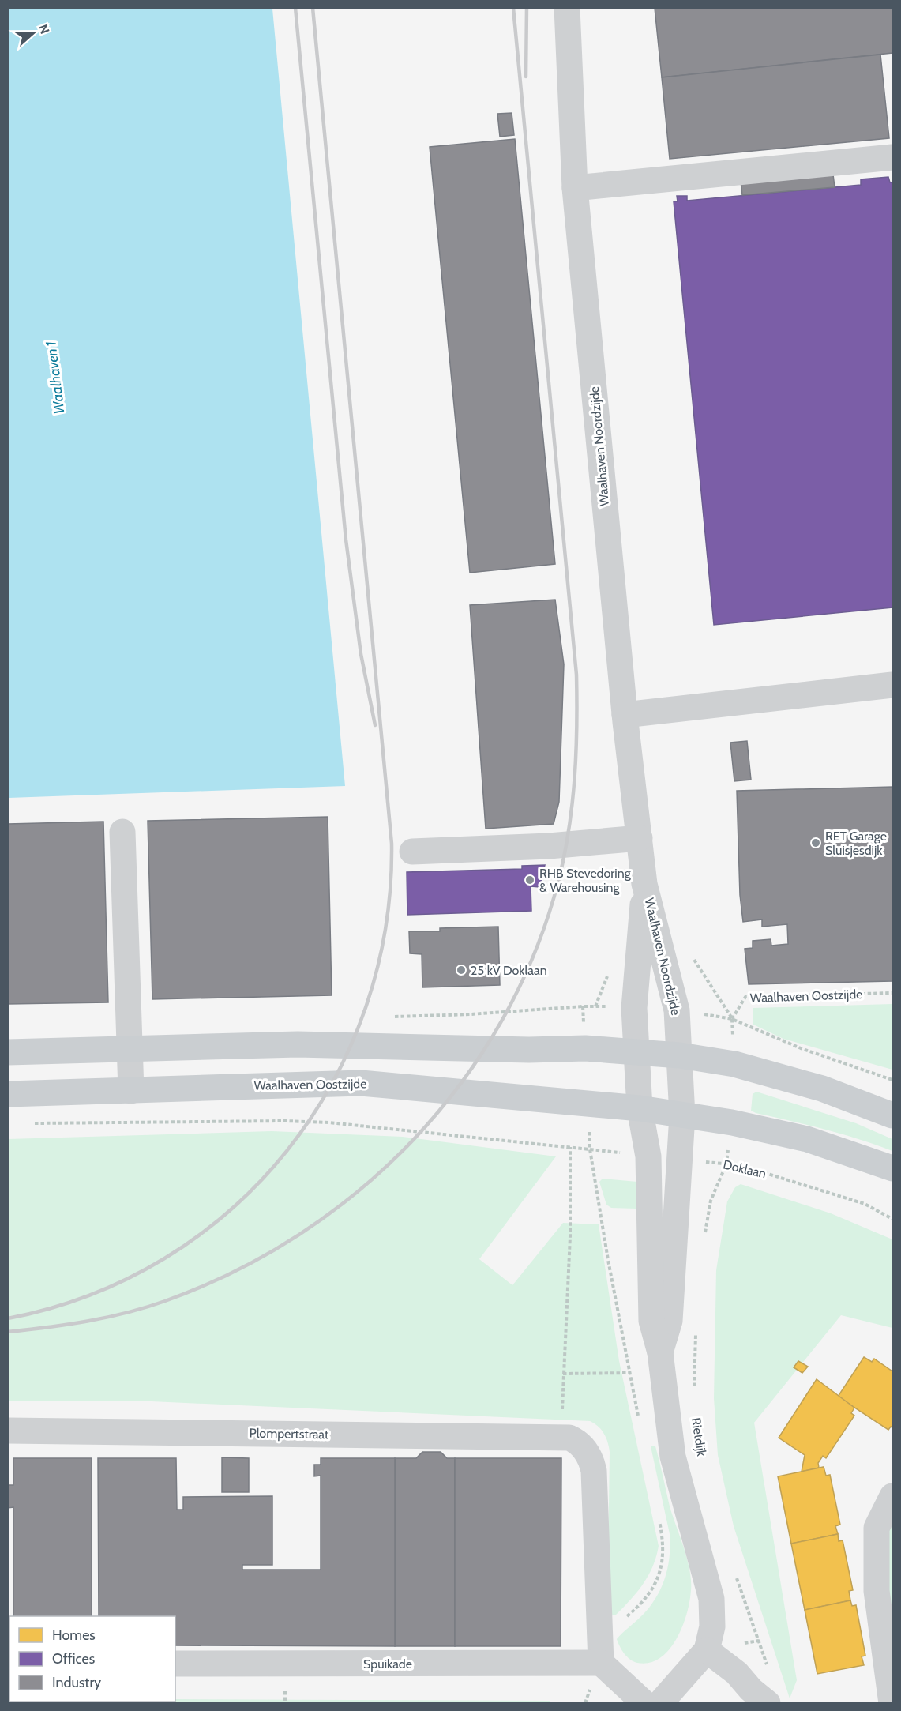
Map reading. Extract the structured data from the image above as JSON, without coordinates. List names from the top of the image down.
{
  "streets": {
    "main road": ["Waalhaven Oostzijde"],
    "street": ["Waalhaven Noordzijde", "Plompertstraat", "Spuikade"],
    "path": ["Doklaan"]
  },
  "crossings": [
    ["Waalhaven Noordzijde", "Waalhaven Oostzijde"]
  ],
  "water": ["Waalhaven 1"],
  "places": ["RET Garage Sluisjesdijk", "RHB Stevedoring & Warehousing", "25 kV Doklaan"],
  "legend": ["Homes", "Offices", "Industry"],
  "north": "right"
}
